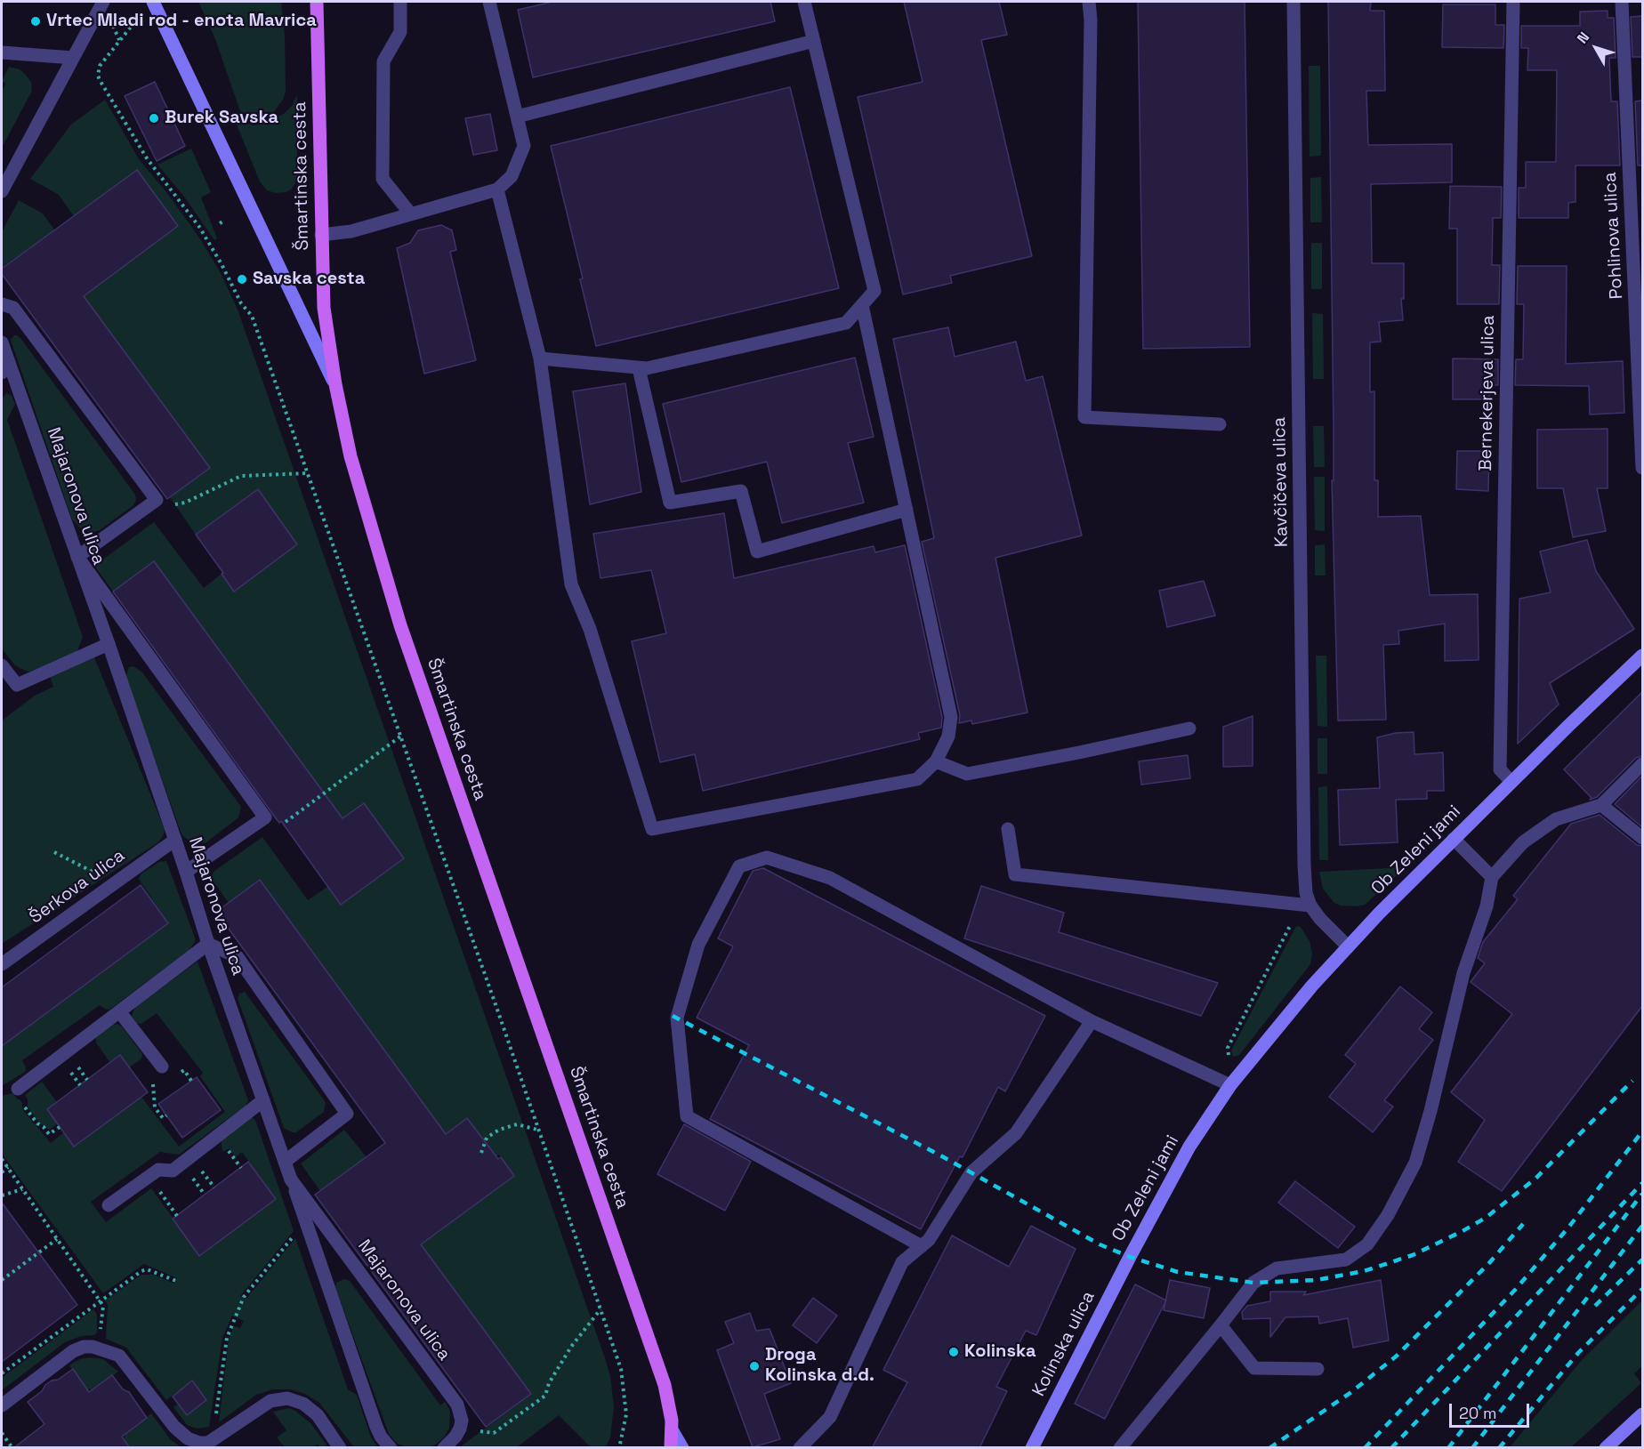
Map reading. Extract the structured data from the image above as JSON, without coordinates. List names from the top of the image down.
{
  "streets": {
    "main road": ["Šmartinska cesta"],
    "street": [
      "Pohlinova ulica",
      "Bernekerjeva ulica",
      "Kavčičeva ulica",
      "Majaronova ulica",
      "Ob Zeleni jami",
      "Šerkova ulica",
      "Kolinska ulica"
    ]
  },
  "crossings": [
    ["Bernekerjeva ulica", "Ob Zeleni jami"],
    ["Kavčičeva ulica", "Ob Zeleni jami"],
    ["Majaronova ulica", "Šerkova ulica"],
    ["Ob Zeleni jami", "Kolinska ulica"]
  ],
  "places": [
    "Vrtec Mladi rod - enota Mavrica",
    "Burek Savska",
    "Savska cesta",
    "Kolinska",
    "Droga Kolinska d.d."
  ],
  "scale_bar": "20 m",
  "north": "top left"
}
